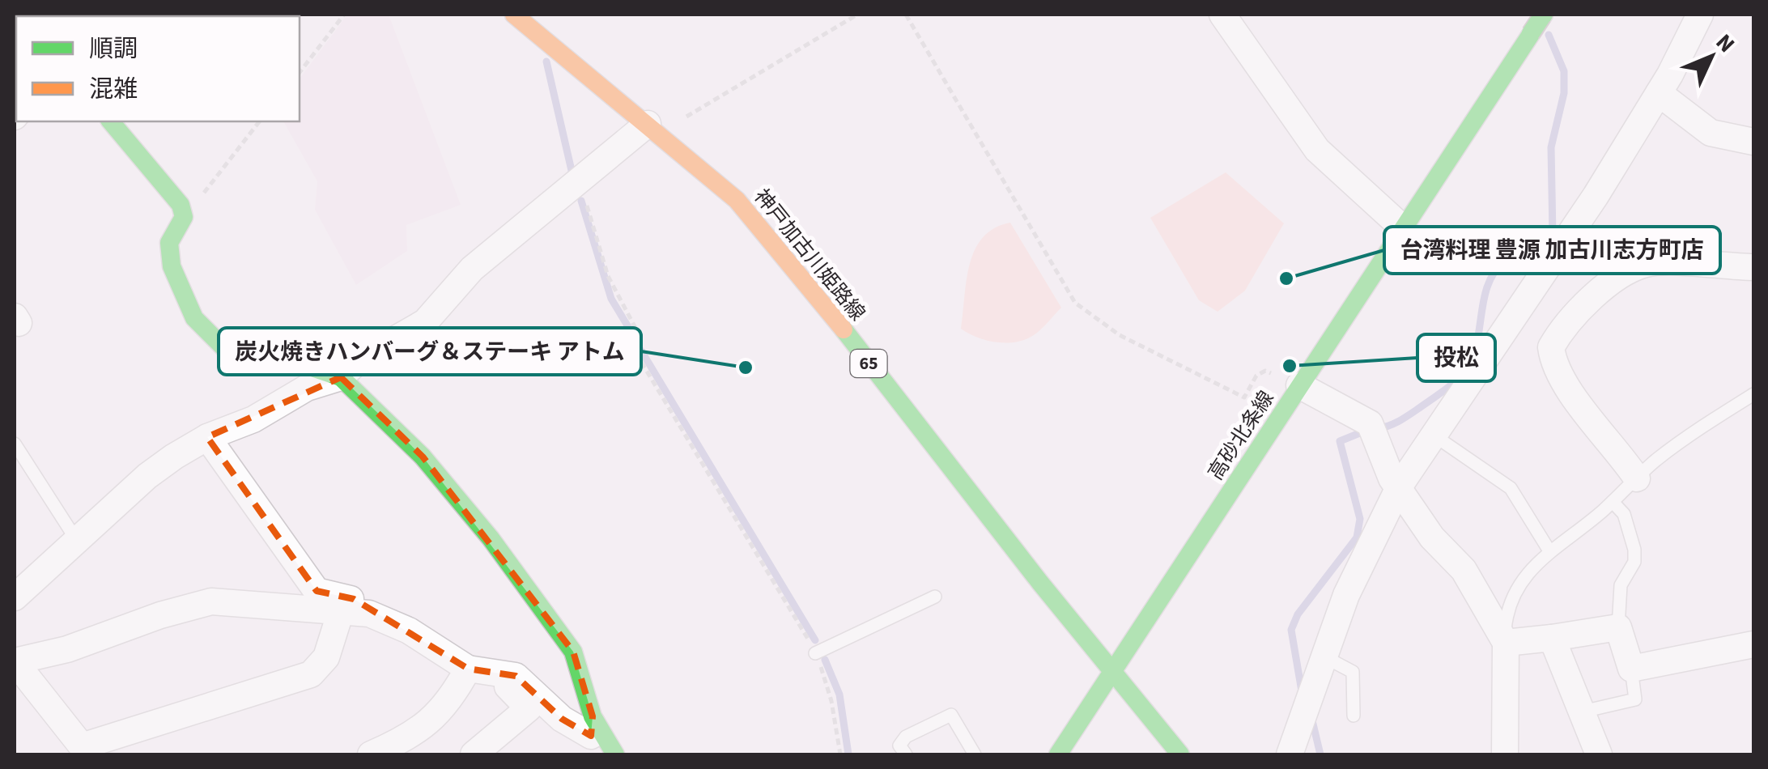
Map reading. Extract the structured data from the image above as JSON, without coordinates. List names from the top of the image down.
{
  "streets": {
    "main road": ["神戸加古川姫路線", "65", "高砂北条線"]
  },
  "crossings": [
    ["神戸加古川姫路線", "高砂北条線"]
  ],
  "places": ["台湾料理 豊源 加古川志方町店", "投松", "炭火焼きハンバーグ＆ステーキ アトム"],
  "legend": ["順調", "混雑"],
  "north": "top right"
}
